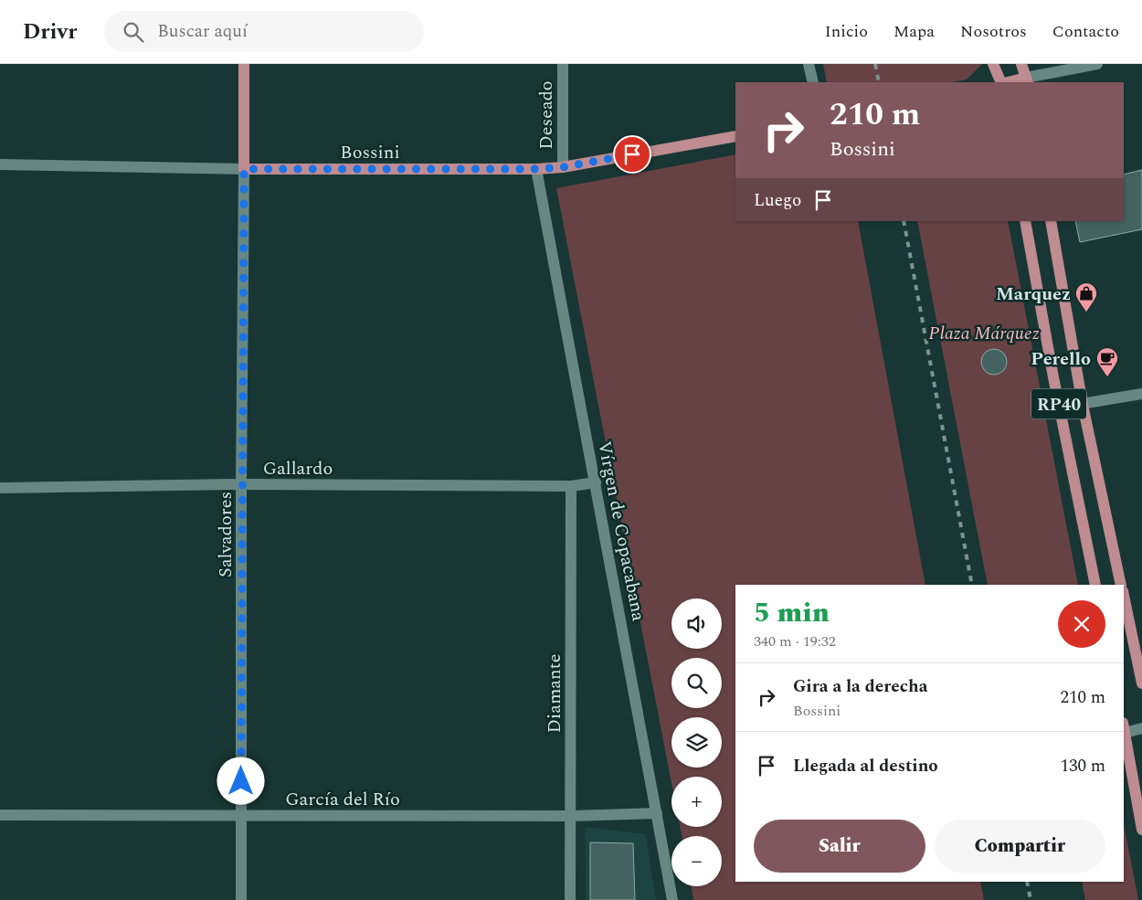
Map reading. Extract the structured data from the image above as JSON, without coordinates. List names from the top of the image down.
{
  "streets": {
    "main road": ["Bossini", "RP40"],
    "street": [
      "Deseado",
      "Gallardo",
      "Vírgen de Copacabana",
      "Salvadores",
      "Diamante",
      "García del Río"
    ]
  },
  "crossings": [
    ["Deseado", "Bossini"],
    ["Bossini", "Vírgen de Copacabana"],
    ["Bossini", "Salvadores"],
    ["Gallardo", "Vírgen de Copacabana"],
    ["Gallardo", "Salvadores"],
    ["Gallardo", "Diamante"],
    ["Vírgen de Copacabana", "García del Río"],
    ["Salvadores", "García del Río"],
    ["Diamante", "García del Río"]
  ],
  "parks": ["Plaza Márquez"],
  "places": {
    "shop": ["Marquez"],
    "cafe": ["Perello"]
  },
  "page": {
    "header": "Drivr",
    "search": "Buscar aquí",
    "nav": [
      "Inicio",
      "Mapa",
      "Nosotros",
      "Contacto"
    ],
    "turn": ["210 m", "Bossini"],
    "then": "Luego",
    "heading": ["5 min", "340 m · 19:32"],
    "map_buttons": ["+", "−"],
    "list": [
      {
        "name": "Gira a la derecha",
        "note": "Bossini",
        "value": "210 m"
      },
      {
        "name": "Llegada al destino",
        "value": "130 m"
      }
    ],
    "buttons": ["Salir", "Compartir"]
  }
}
